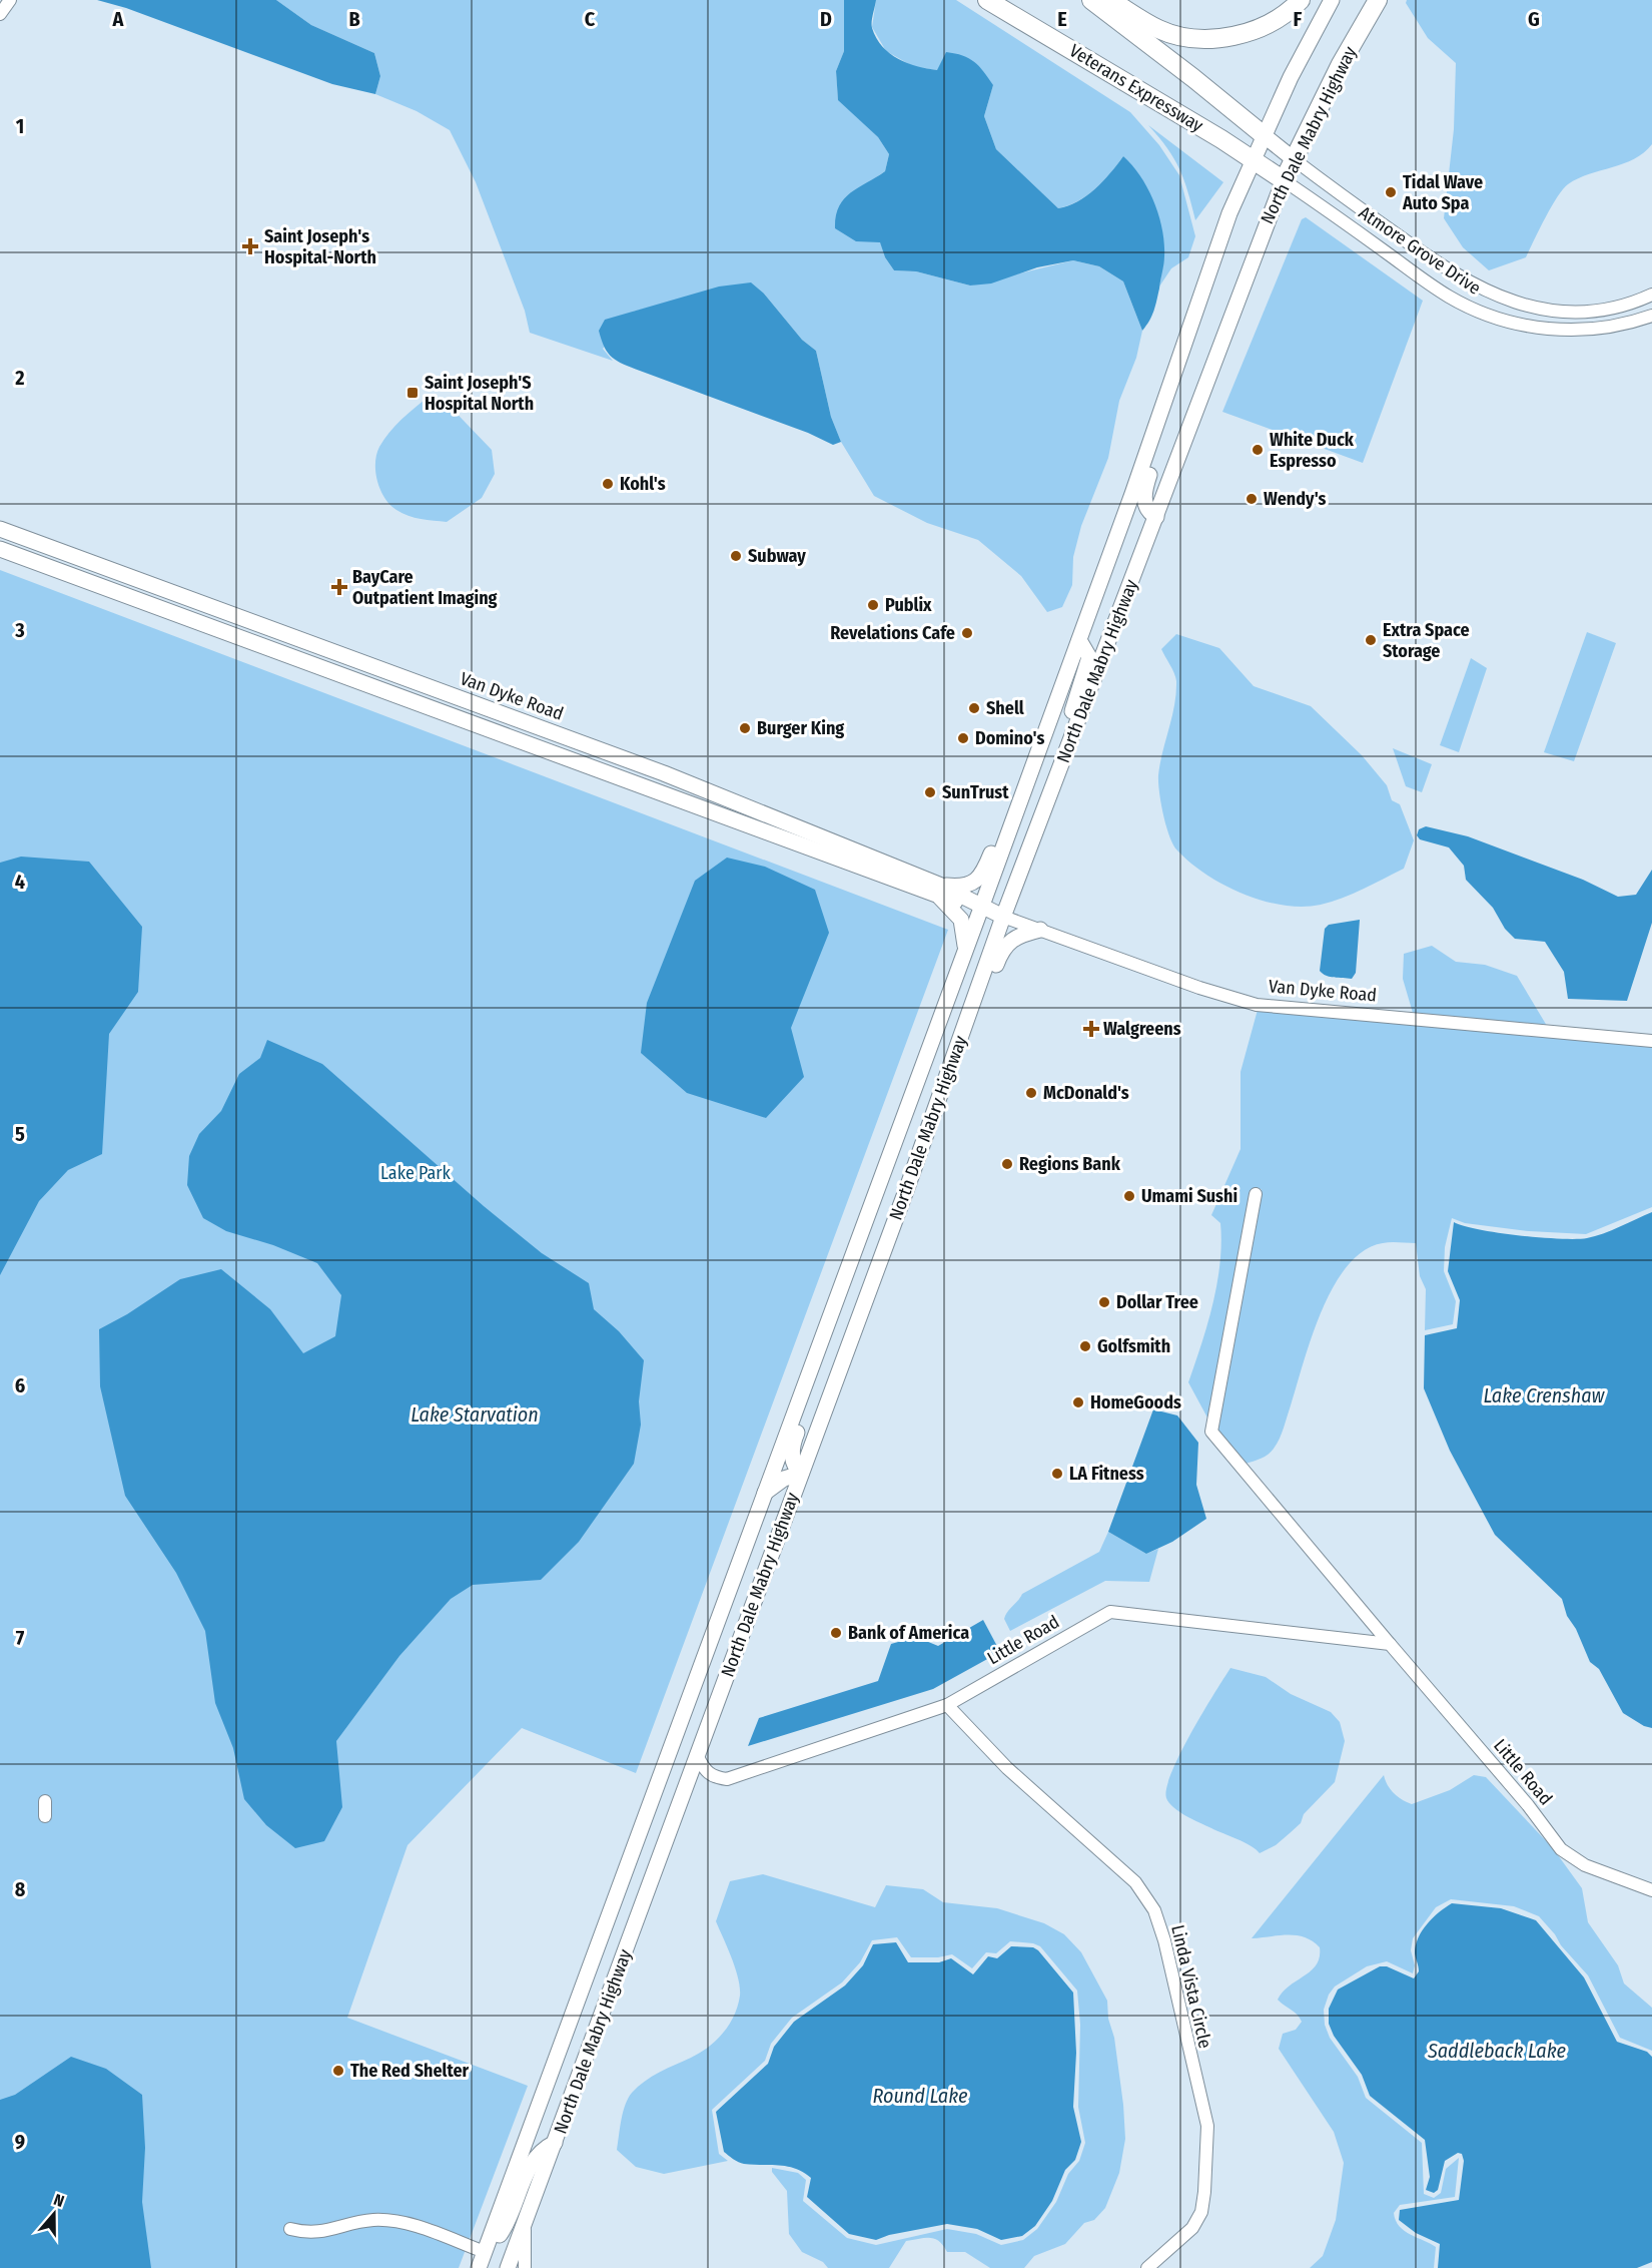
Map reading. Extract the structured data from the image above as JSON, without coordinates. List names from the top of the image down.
{
  "streets": {
    "highway": ["Veterans Expressway", "North Dale Mabry Highway"],
    "main road": ["Van Dyke Road"],
    "street": ["Atmore Grove Drive", "Little Road", "Linda Vista Circle"]
  },
  "crossings": [
    ["Veterans Expressway", "North Dale Mabry Highway"],
    ["Veterans Expressway", "Atmore Grove Drive"],
    ["North Dale Mabry Highway", "Atmore Grove Drive"],
    ["North Dale Mabry Highway", "Van Dyke Road"],
    ["North Dale Mabry Highway", "Little Road"],
    ["Little Road", "Linda Vista Circle"]
  ],
  "water": [
    "Lake Crenshaw",
    "Lake Starvation",
    "Saddleback Lake",
    "Round Lake"
  ],
  "parks": ["Lake Park"],
  "places": {
    "other": [
      "Tidal Wave Auto Spa",
      "White Duck Espresso",
      "Kohl's",
      "Wendy's",
      "Subway",
      "Publix",
      "Revelations Cafe",
      "Extra Space Storage",
      "Shell",
      "Burger King",
      "Domino's",
      "SunTrust",
      "McDonald's",
      "Regions Bank",
      "Umami Sushi",
      "Dollar Tree",
      "Golfsmith",
      "HomeGoods",
      "LA Fitness",
      "Bank of America",
      "The Red Shelter"
    ],
    "health": ["Saint Joseph's Hospital-North", "BayCare Outpatient Imaging", "Walgreens"],
    "transit": ["Saint Joseph'S Hospital North"]
  },
  "north": "top",
  "grid": {
    "columns": [
      "A",
      "B",
      "C",
      "D",
      "E",
      "F",
      "G"
    ],
    "rows": [
      "1",
      "2",
      "3",
      "4",
      "5",
      "6",
      "7",
      "8",
      "9"
    ]
  }
}
